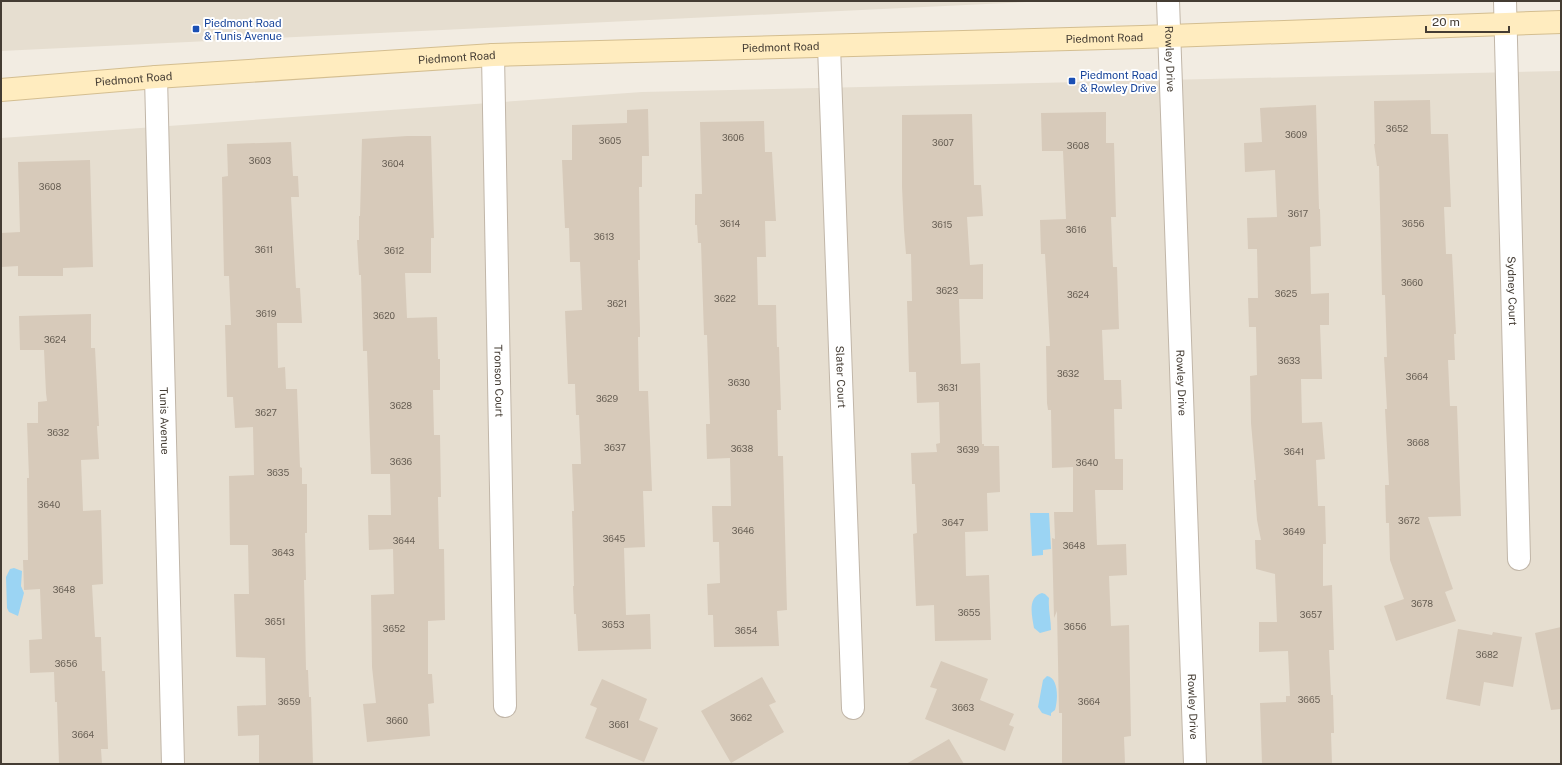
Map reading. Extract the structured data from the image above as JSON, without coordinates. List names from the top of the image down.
{
  "streets": {
    "main road": ["Piedmont Road"],
    "street": [
      "Rowley Drive",
      "Sydney Court",
      "Slater Court",
      "Tronson Court",
      "Tunis Avenue"
    ]
  },
  "crossings": [
    ["Piedmont Road", "Rowley Drive"],
    ["Piedmont Road", "Sydney Court"],
    ["Piedmont Road", "Slater Court"],
    ["Piedmont Road", "Tronson Court"],
    ["Piedmont Road", "Tunis Avenue"]
  ],
  "places": {
    "transit": ["Piedmont Road & Tunis Avenue", "Piedmont Road & Rowley Drive"]
  },
  "house_numbers": [
    "3652",
    "3609",
    "3606",
    "3605",
    "3607",
    "3608",
    "3603",
    "3604",
    "3608",
    "3617",
    "3614",
    "3656",
    "3615",
    "3616",
    "3613",
    "3611",
    "3612",
    "3660",
    "3623",
    "3625",
    "3624",
    "3622",
    "3621",
    "3619",
    "3620",
    "3624",
    "3633",
    "3632",
    "3664",
    "3630",
    "3631",
    "3629",
    "3628",
    "3627",
    "3632",
    "3668",
    "3637",
    "3638",
    "3639",
    "3641",
    "3636",
    "3640",
    "3635",
    "3640",
    "3672",
    "3647",
    "3646",
    "3649",
    "3645",
    "3644",
    "3648",
    "3643",
    "3648",
    "3678",
    "3655",
    "3657",
    "3651",
    "3653",
    "3656",
    "3652",
    "3654",
    "3682",
    "3656",
    "3665",
    "3659",
    "3664",
    "3663",
    "3662",
    "3660",
    "3661",
    "3664"
  ],
  "scale_bar": "20 m"
}
